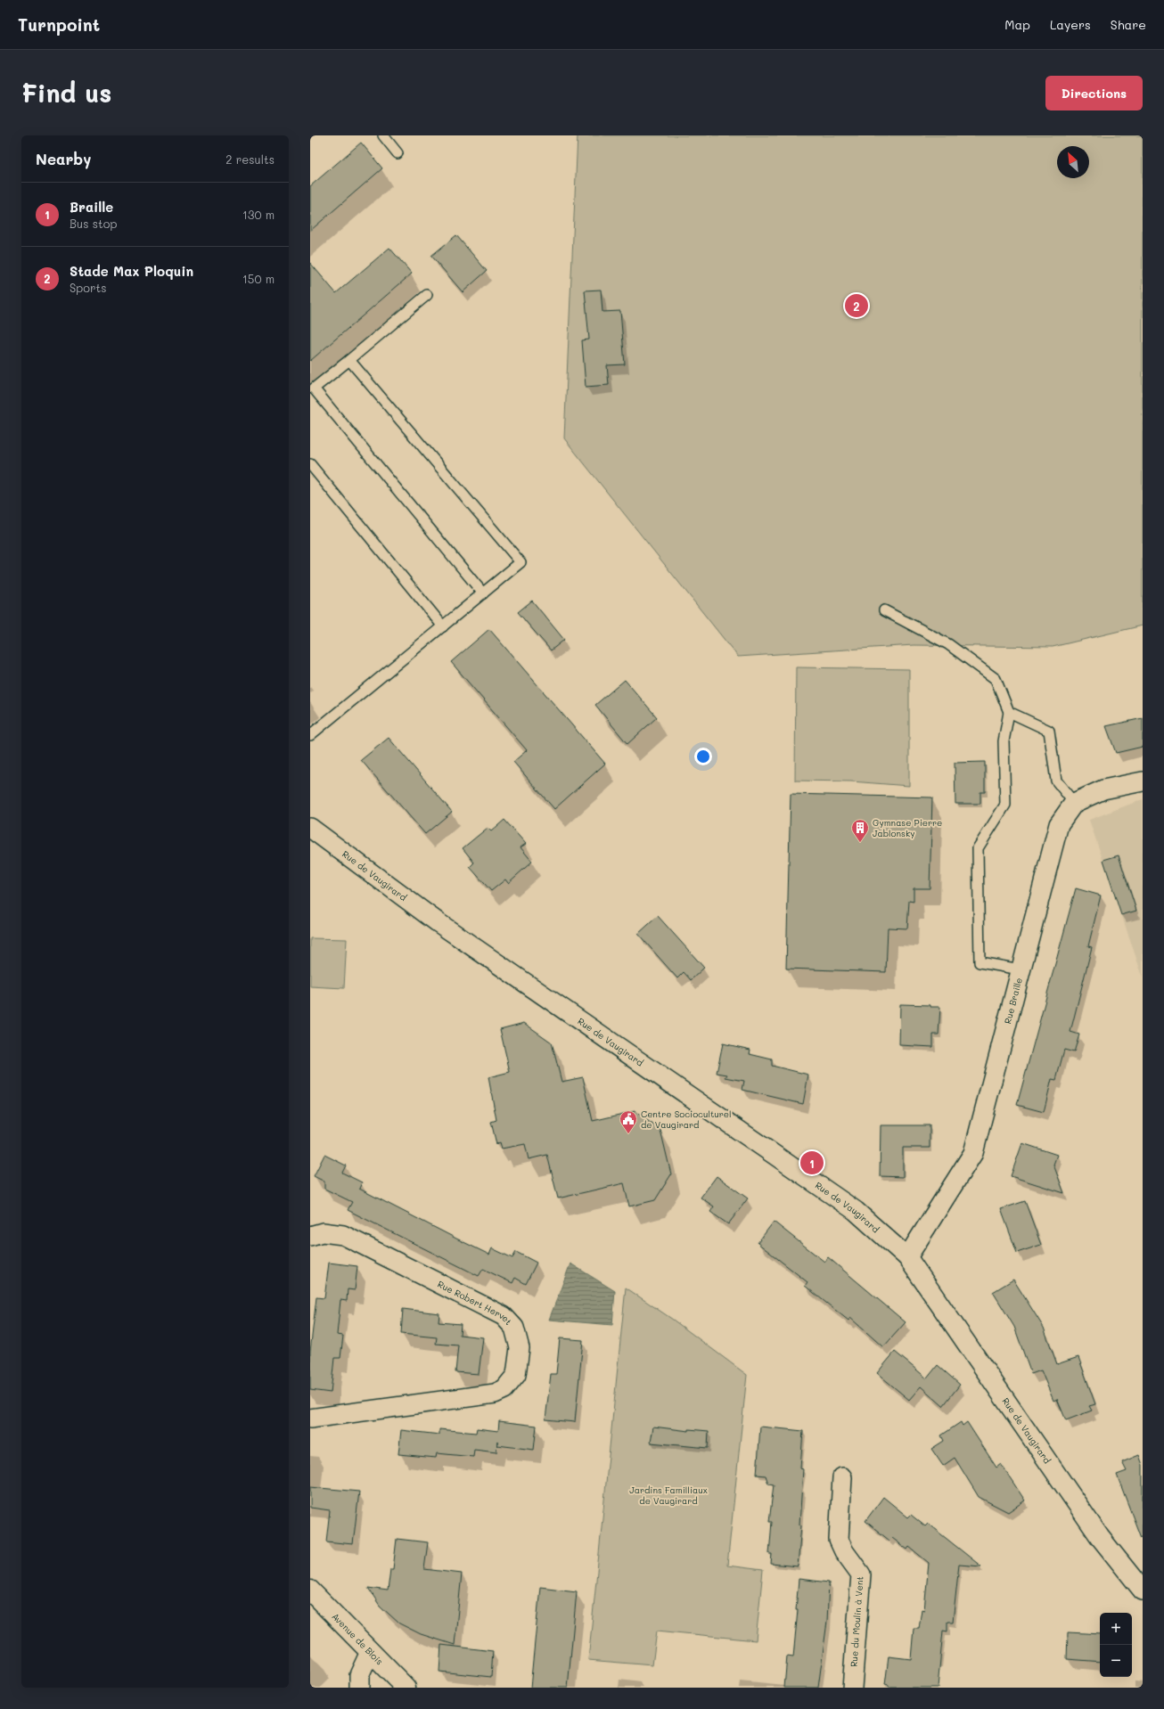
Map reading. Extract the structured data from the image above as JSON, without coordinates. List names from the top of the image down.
{
  "streets": {
    "main road": ["Avenue de Blois"],
    "street": [
      "Rue de Vaugirard",
      "Rue Braille",
      "Rue Robert Hervet",
      "Rue du Moulin à Vent"
    ]
  },
  "crossings": [
    ["Rue de Vaugirard", "Rue Braille"]
  ],
  "parks": ["Jardins Familliaux de Vaugirard"],
  "places": {
    "building": ["Gymnase Pierre Jablonsky"],
    "public building": ["Centre Socioculturel de Vaugirard"]
  },
  "north": "top left",
  "page": {
    "header": "Turnpoint",
    "nav": ["Map", "Layers", "Share"],
    "buttons": "Directions",
    "title": "Find us",
    "heading": ["Nearby", "2 results"],
    "list": [
      {
        "mark": "1",
        "name": "Braille",
        "note": "Bus stop",
        "value": "130 m"
      },
      {
        "mark": "2",
        "name": "Stade Max Ploquin",
        "note": "Sports",
        "value": "150 m"
      }
    ],
    "pins": ["2", "1"],
    "map_buttons": ["+", "−"]
  }
}
